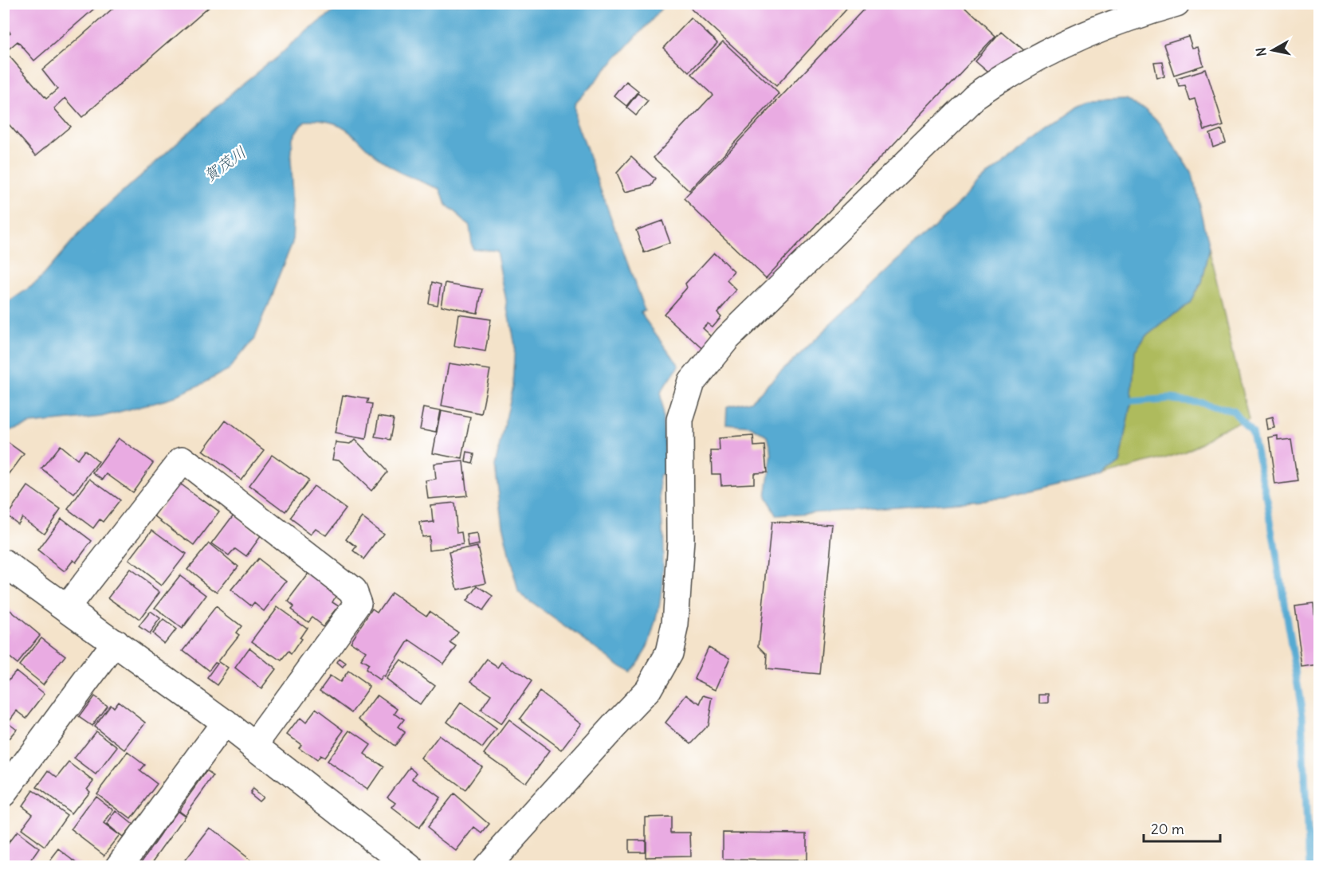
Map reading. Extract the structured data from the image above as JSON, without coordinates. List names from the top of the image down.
{
  "water": ["賀茂川"],
  "scale_bar": "20 m",
  "north": "left"
}
